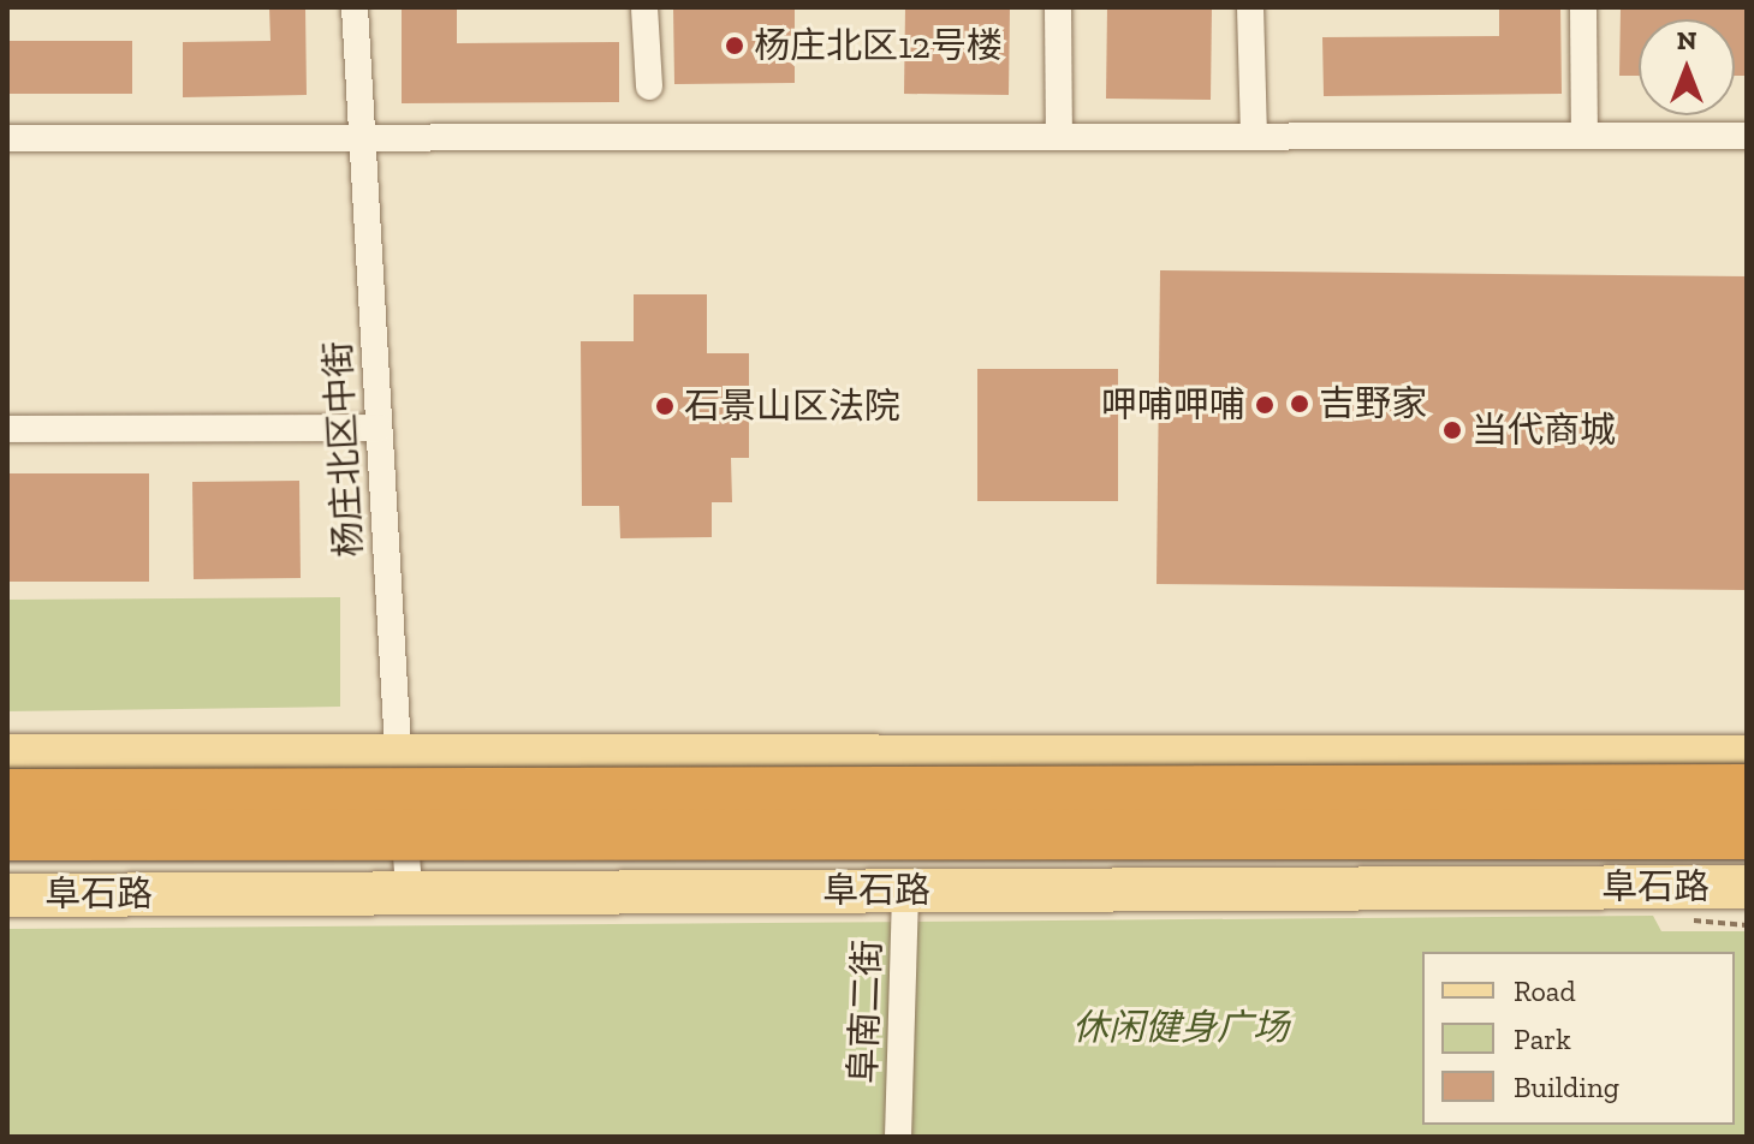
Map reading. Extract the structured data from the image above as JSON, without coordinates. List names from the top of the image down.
{
  "streets": {
    "highway": ["阜石路"],
    "street": ["杨庄北区中街", "阜南二街"]
  },
  "crossings": [
    ["杨庄北区中街", "阜石路"],
    ["阜石路", "阜南二街"]
  ],
  "parks": ["休闲健身广场"],
  "places": [
    "杨庄北区12号楼",
    "吉野家",
    "呷哺呷哺",
    "石景山区法院",
    "当代商城"
  ],
  "legend": ["Road", "Park", "Building"],
  "north": "top"
}
